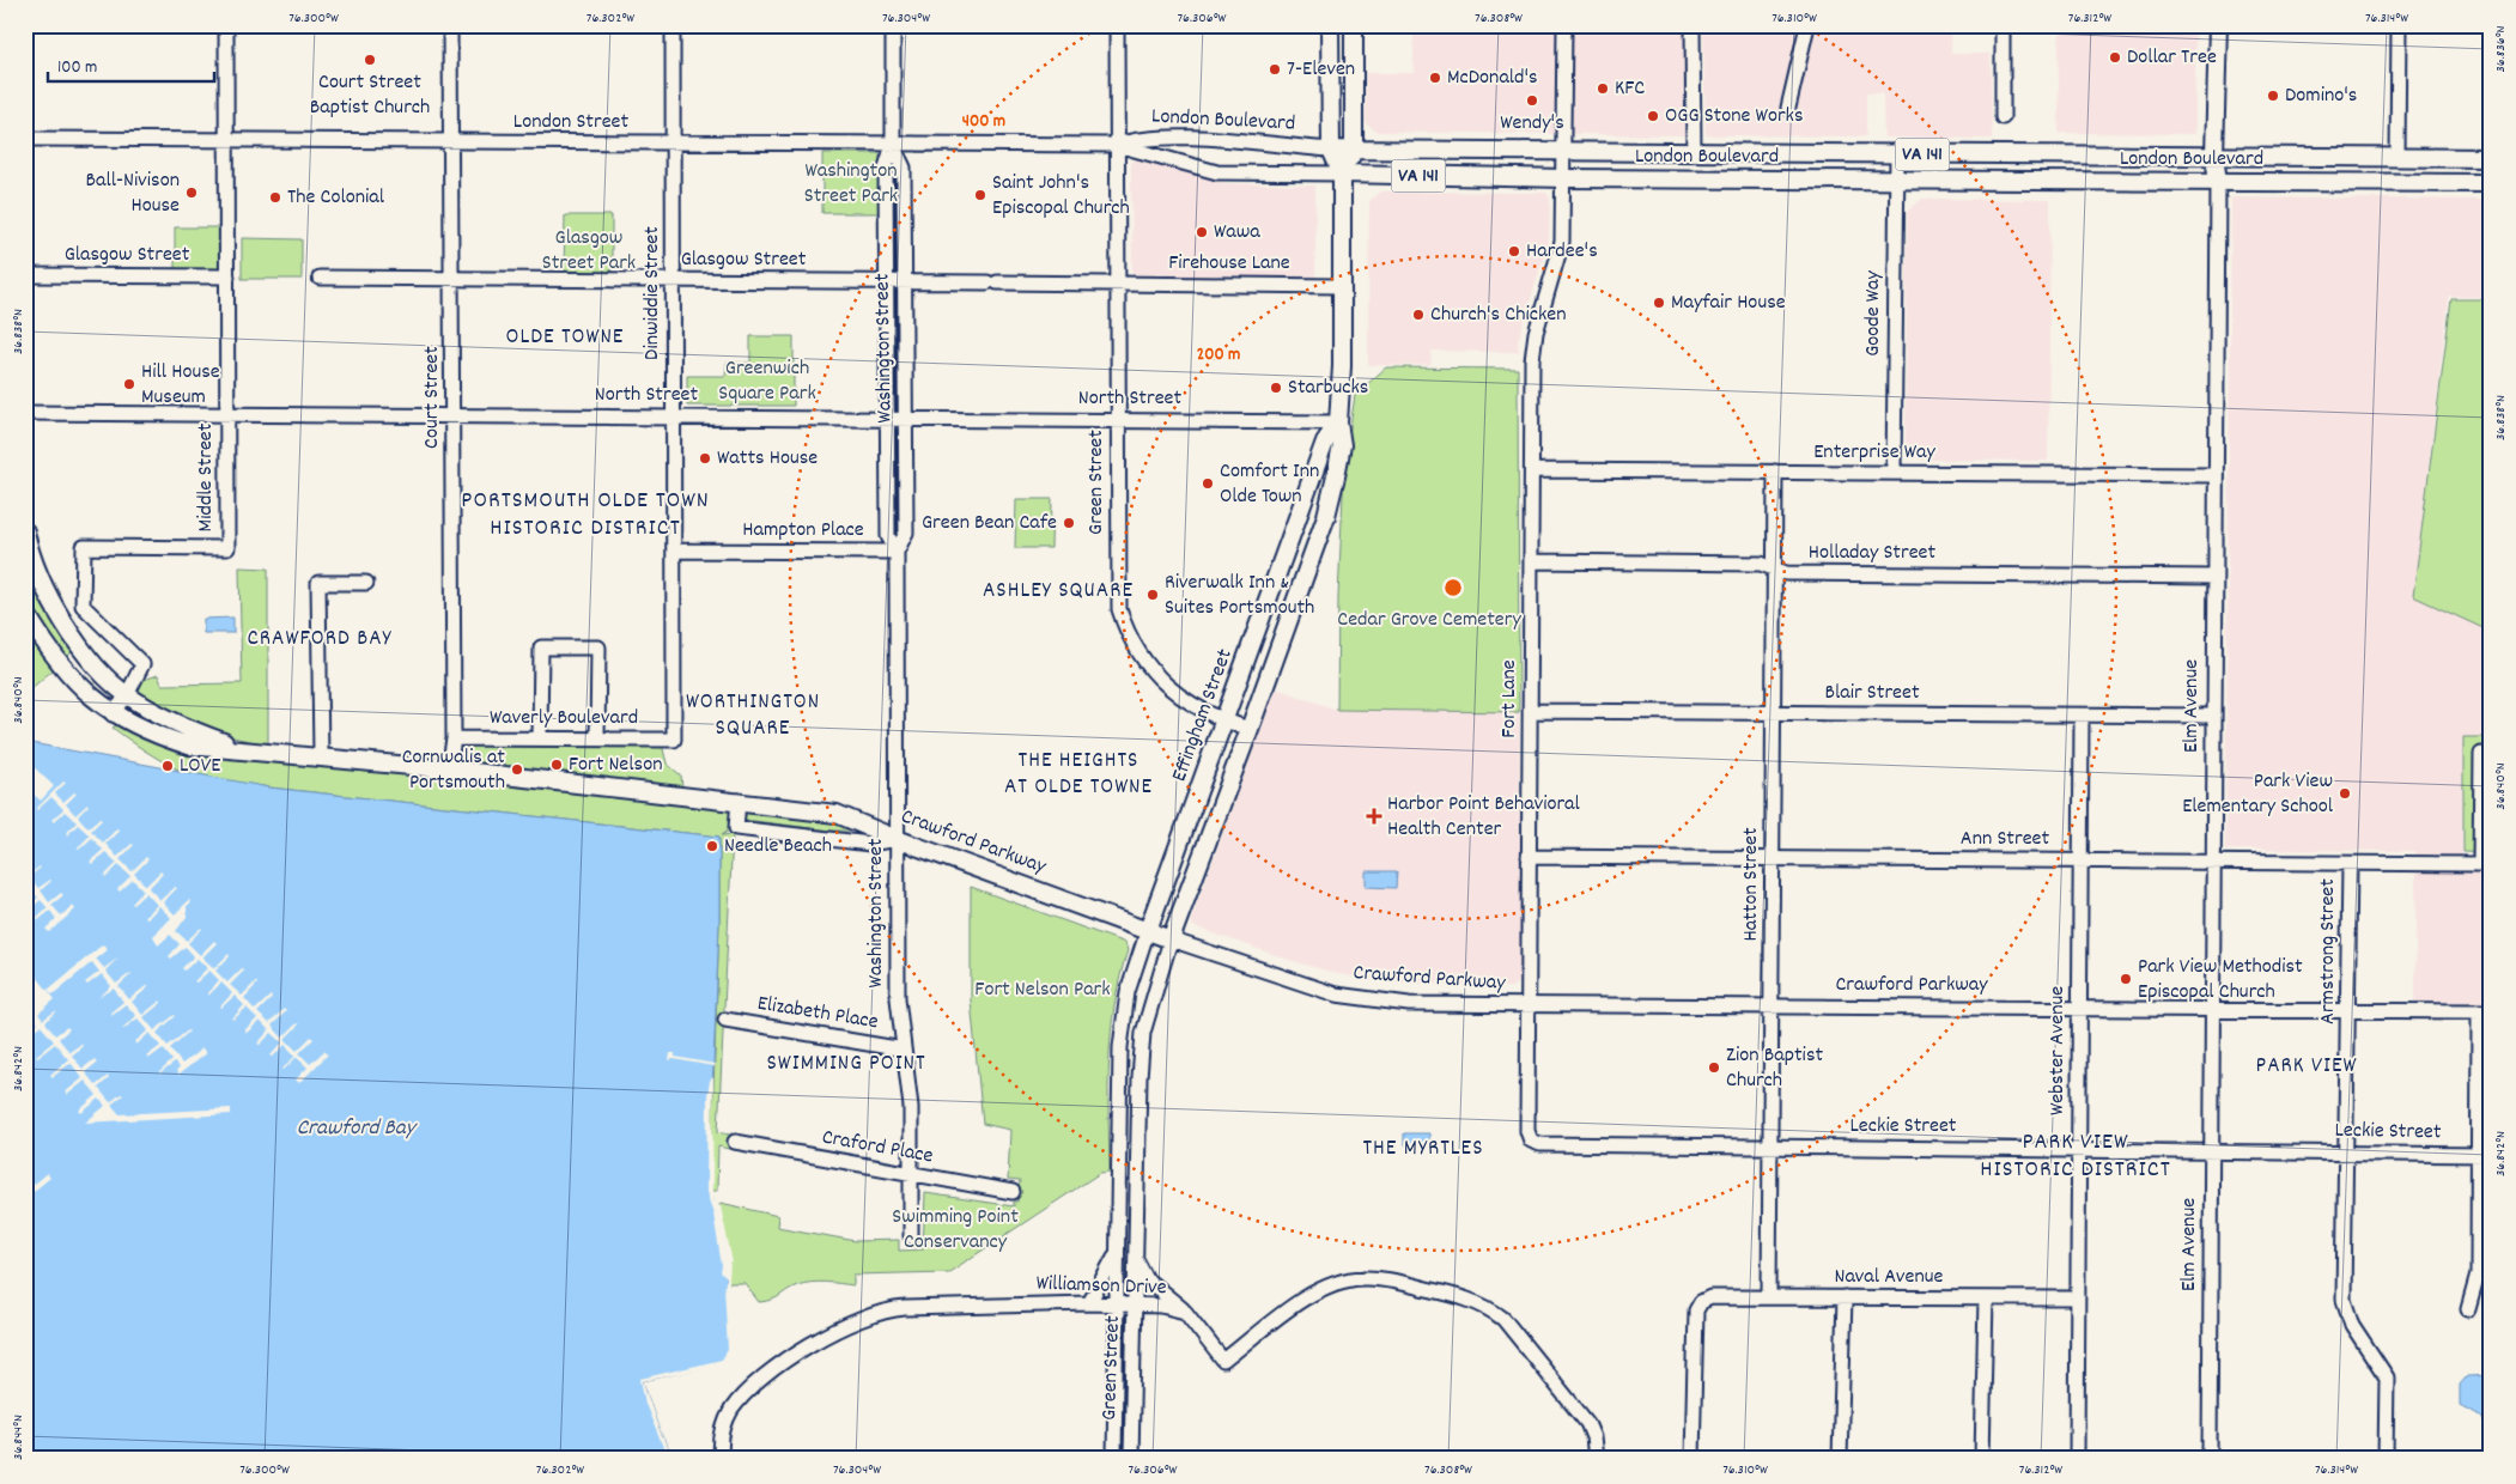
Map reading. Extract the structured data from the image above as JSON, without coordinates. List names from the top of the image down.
{
  "streets": {
    "main road": [
      "London Boulevard",
      "VA 141",
      "Elm Avenue",
      "Effingham Street",
      "Crawford Parkway"
    ],
    "street": [
      "London Street",
      "Glasgow Street",
      "Firehouse Lane",
      "Dinwiddie Street",
      "Goode Way",
      "Washington Street",
      "North Street",
      "Court Street",
      "Enterprise Way",
      "Middle Street",
      "Green Street",
      "Hampton Place",
      "Holladay Street",
      "Blair Street",
      "Fort Lane",
      "Waverly Boulevard",
      "Ann Street",
      "Hatton Street",
      "Armstrong Street",
      "Elizabeth Place",
      "Webster Avenue",
      "Leckie Street",
      "Craford Place",
      "Naval Avenue",
      "Williamson Drive"
    ]
  },
  "crossings": [
    ["London Boulevard", "London Street"],
    ["London Boulevard", "Goode Way"],
    ["London Boulevard", "Green Street"],
    ["London Boulevard", "Fort Lane"],
    ["London Boulevard", "Elm Avenue"],
    ["London Boulevard", "Effingham Street"],
    ["London Street", "Dinwiddie Street"],
    ["London Street", "Washington Street"],
    ["London Street", "Court Street"],
    ["London Street", "Middle Street"],
    ["London Street", "Green Street"],
    ["Glasgow Street", "Firehouse Lane"],
    ["Glasgow Street", "Dinwiddie Street"],
    ["Glasgow Street", "Washington Street"],
    ["Glasgow Street", "Court Street"],
    ["Glasgow Street", "Middle Street"],
    ["Glasgow Street", "Green Street"],
    ["Firehouse Lane", "Green Street"],
    ["Firehouse Lane", "Effingham Street"],
    ["Dinwiddie Street", "North Street"],
    ["Dinwiddie Street", "Hampton Place"],
    ["Dinwiddie Street", "Waverly Boulevard"],
    ["Goode Way", "Enterprise Way"],
    ["Washington Street", "North Street"],
    ["Washington Street", "Hampton Place"],
    ["Washington Street", "Crawford Parkway"],
    ["Washington Street", "Elizabeth Place"],
    ["Washington Street", "Craford Place"],
    ["North Street", "Court Street"],
    ["North Street", "Middle Street"],
    ["North Street", "Green Street"],
    ["North Street", "Effingham Street"],
    ["Court Street", "Waverly Boulevard"],
    ["Court Street", "Crawford Parkway"],
    ["Enterprise Way", "Fort Lane"],
    ["Enterprise Way", "Elm Avenue"],
    ["Enterprise Way", "Hatton Street"],
    ["Middle Street", "Crawford Parkway"],
    ["Green Street", "Effingham Street"],
    ["Green Street", "Williamson Drive"],
    ["Holladay Street", "Fort Lane"],
    ["Holladay Street", "Elm Avenue"],
    ["Holladay Street", "Hatton Street"],
    ["Blair Street", "Fort Lane"],
    ["Blair Street", "Elm Avenue"],
    ["Blair Street", "Hatton Street"],
    ["Blair Street", "Webster Avenue"],
    ["Fort Lane", "Ann Street"],
    ["Fort Lane", "Crawford Parkway"],
    ["Fort Lane", "Leckie Street"],
    ["Elm Avenue", "Ann Street"],
    ["Elm Avenue", "Crawford Parkway"],
    ["Elm Avenue", "Leckie Street"],
    ["Effingham Street", "Crawford Parkway"],
    ["Ann Street", "Hatton Street"],
    ["Ann Street", "Armstrong Street"],
    ["Ann Street", "Webster Avenue"],
    ["Crawford Parkway", "Hatton Street"],
    ["Crawford Parkway", "Armstrong Street"],
    ["Crawford Parkway", "Webster Avenue"],
    ["Hatton Street", "Leckie Street"],
    ["Hatton Street", "Naval Avenue"],
    ["Armstrong Street", "Leckie Street"],
    ["Webster Avenue", "Leckie Street"],
    ["Webster Avenue", "Naval Avenue"]
  ],
  "districts": [
    "OLDE TOWNE",
    "PORTSMOUTH OLDE TOWN HISTORIC DISTRICT",
    "ASHLEY SQUARE",
    "CRAWFORD BAY",
    "WORTHINGTON SQUARE",
    "THE HEIGHTS AT OLDE TOWNE",
    "SWIMMING POINT",
    "PARK VIEW",
    "PARK VIEW HISTORIC DISTRICT",
    "THE MYRTLES"
  ],
  "water": ["Crawford Bay"],
  "parks": [
    "Washington Street Park",
    "Glasgow Street Park",
    "Greenwich Square Park",
    "Cedar Grove Cemetery",
    "Fort Nelson Park",
    "Swimming Point Conservancy"
  ],
  "places": {
    "other": [
      "Dollar Tree",
      "Court Street Baptist Church",
      "7-Eleven",
      "McDonald's",
      "KFC",
      "Domino's",
      "Wendy's",
      "OGG Stone Works",
      "Ball-Nivison House",
      "Saint John's Episcopal Church",
      "The Colonial",
      "Wawa",
      "Hardee's",
      "Mayfair House",
      "Church's Chicken",
      "Hill House Museum",
      "Starbucks",
      "Watts House",
      "Comfort Inn Olde Town",
      "Green Bean Cafe",
      "Riverwalk Inn & Suites Portsmouth",
      "Fort Nelson",
      "LOVE",
      "Cornwalis at Portsmouth",
      "Park View Elementary School",
      "Needle Beach",
      "Park View Methodist Episcopal Church",
      "Zion Baptist Church"
    ],
    "health": ["Harbor Point Behavioral Health Center"]
  },
  "scale_bar": "100 m",
  "coordinates": [
    "76.300°W",
    "76.302°W",
    "76.304°W",
    "76.306°W",
    "76.308°W",
    "76.310°W",
    "76.312°W",
    "76.314°W",
    "36.836°N",
    "36.838°N",
    "36.840°N",
    "36.842°N",
    "36.844°N"
  ],
  "rings": ["400 m", "200 m"]
}
